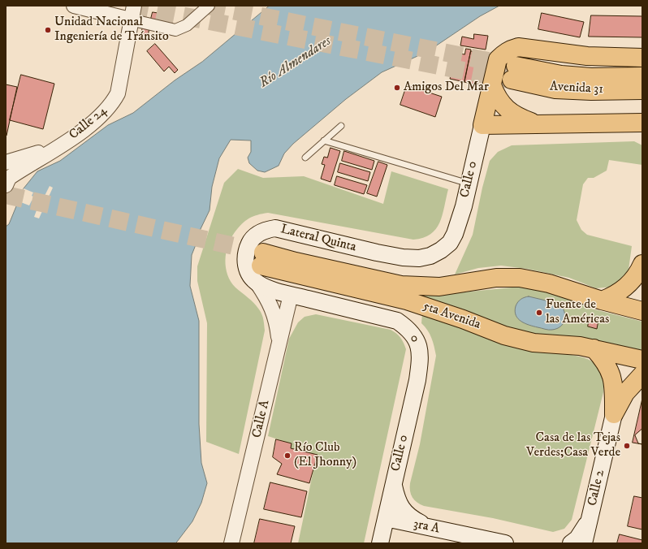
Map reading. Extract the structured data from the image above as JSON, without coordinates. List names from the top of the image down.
{
  "streets": {
    "main road": [
      "Avenida 31",
      "Calle 0",
      "Lateral Quinta",
      "5ta Avenida",
      "0",
      "Calle 2",
      "3ra A"
    ],
    "street": ["Calle 24", "Calle A"]
  },
  "crossings": [
    ["Calle 0", "Lateral Quinta"],
    ["Calle 0", "0"],
    ["Calle 0", "3ra A"],
    ["0", "Calle A"]
  ],
  "water": ["Río Almendares"],
  "places": [
    "Unidad Nacional Ingeniería de Tránsito",
    "Amigos Del Mar",
    "Fuente de las Américas",
    "Casa de las Tejas Verdes;Casa Verde",
    "Río Club (El Jhonny)"
  ]
}
